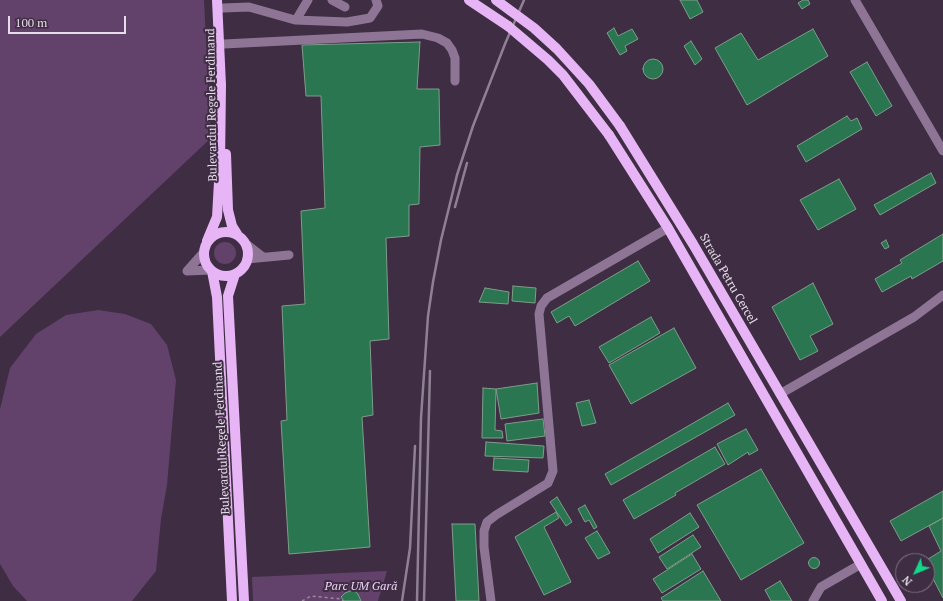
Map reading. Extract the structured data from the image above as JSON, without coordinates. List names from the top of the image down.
{
  "streets": {
    "main road": ["Bulevardul Regele Ferdinand", "Strada Petru Cercel"]
  },
  "parks": ["Parc UM Gară"],
  "scale_bar": "100 m",
  "north": "bottom left"
}
